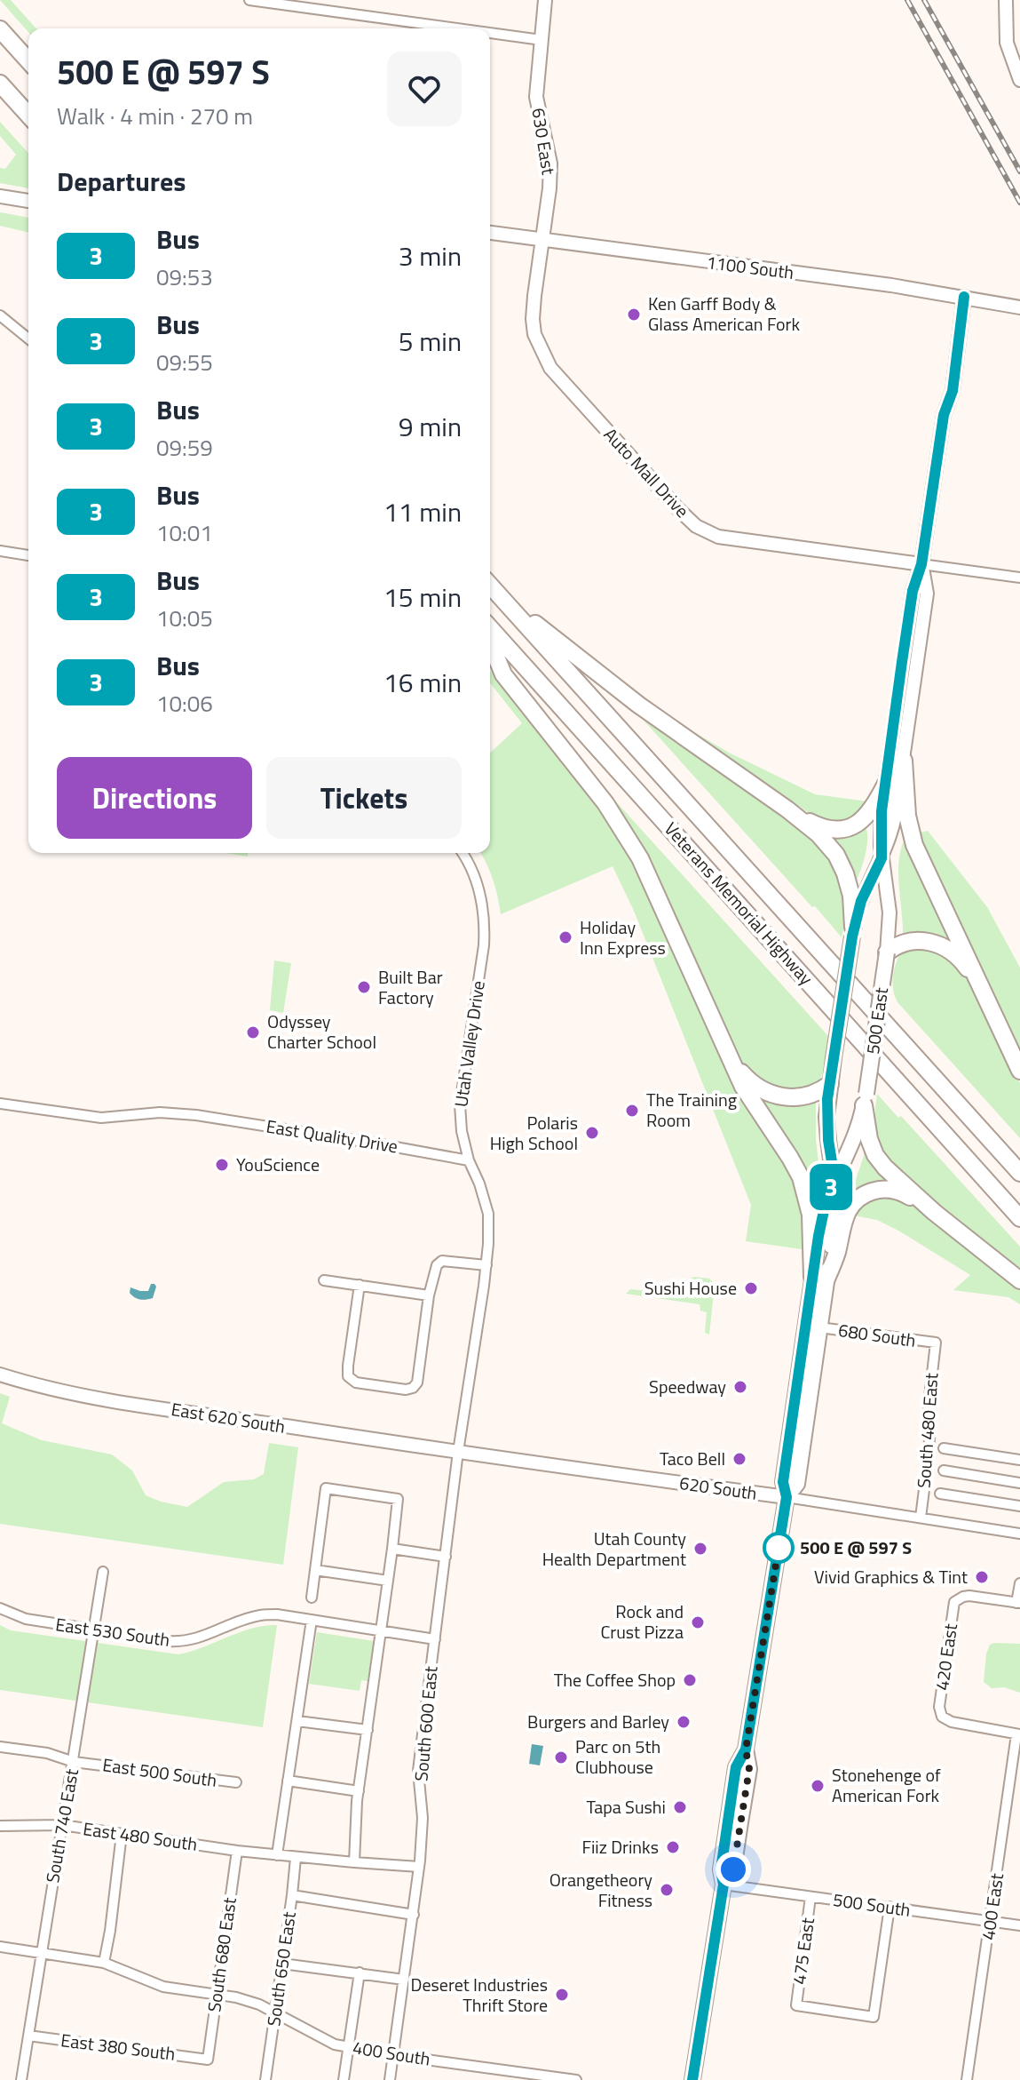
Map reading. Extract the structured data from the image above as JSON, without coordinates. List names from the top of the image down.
{
  "streets": {
    "highway": ["Veterans Memorial Highway"],
    "main road": ["500 East"],
    "street": [
      "630 East",
      "1100 South",
      "Auto Mall Drive",
      "Utah Valley Drive",
      "East Quality Drive",
      "680 South",
      "East 620 South",
      "South 480 East",
      "620 South",
      "East 530 South",
      "420 East",
      "South 600 East",
      "East 500 South",
      "South 740 East",
      "East 480 South",
      "500 South",
      "400 East",
      "475 East",
      "South 680 East",
      "South 650 East",
      "East 380 South",
      "400 South"
    ]
  },
  "crossings": [
    ["630 East", "1100 South"],
    ["630 East", "Auto Mall Drive"],
    ["1100 South", "Auto Mall Drive"],
    ["1100 South", "500 East"],
    ["Auto Mall Drive", "500 East"],
    ["500 East", "680 South"],
    ["500 East", "620 South"],
    ["500 East", "500 South"],
    ["Utah Valley Drive", "East Quality Drive"],
    ["Utah Valley Drive", "East 620 South"],
    ["Utah Valley Drive", "620 South"],
    ["Utah Valley Drive", "South 600 East"],
    ["680 South", "South 480 East"],
    ["East 620 South", "620 South"],
    ["East 620 South", "South 600 East"],
    ["South 480 East", "620 South"],
    ["620 South", "South 600 East"],
    ["East 530 South", "South 600 East"],
    ["East 530 South", "South 740 East"],
    ["420 East", "400 East"],
    ["South 600 East", "East 480 South"],
    ["South 600 East", "400 South"],
    ["East 500 South", "South 740 East"],
    ["South 740 East", "East 480 South"],
    ["South 740 East", "East 380 South"],
    ["South 740 East", "400 South"],
    ["East 480 South", "South 680 East"],
    ["East 480 South", "South 650 East"],
    ["500 South", "400 East"],
    ["500 South", "475 East"],
    ["South 680 East", "East 380 South"],
    ["South 680 East", "400 South"],
    ["South 650 East", "400 South"]
  ],
  "places": [
    "Ken Garff Body & Glass American Fork",
    "Holiday Inn Express",
    "Built Bar Factory",
    "Odyssey Charter School",
    "The Training Room",
    "Polaris High School",
    "YouScience",
    "Sushi House",
    "Speedway",
    "Taco Bell",
    "500 E @ 597 S",
    "Utah County Health Department",
    "Vivid Graphics & Tint",
    "Rock and Crust Pizza",
    "The Coffee Shop",
    "Burgers and Barley",
    "Parc on 5th Clubhouse",
    "Stonehenge of American Fork",
    "Tapa Sushi",
    "Fiiz Drinks",
    "Orangetheory Fitness",
    "Deseret Industries Thrift Store"
  ],
  "lines": ["bus line 3"],
  "page": {
    "on_map": "3",
    "heading": [
      ["500 E @ 597 S", "Walk · 4 min · 270 m"],
      "Departures"
    ],
    "list": [
      {
        "mark": "3",
        "name": "Bus",
        "note": "09:53",
        "value": "3 min"
      },
      {
        "mark": "3",
        "name": "Bus",
        "note": "09:55",
        "value": "5 min"
      },
      {
        "mark": "3",
        "name": "Bus",
        "note": "09:59",
        "value": "9 min"
      },
      {
        "mark": "3",
        "name": "Bus",
        "note": "10:01",
        "value": "11 min"
      },
      {
        "mark": "3",
        "name": "Bus",
        "note": "10:05",
        "value": "15 min"
      },
      {
        "mark": "3",
        "name": "Bus",
        "note": "10:06",
        "value": "16 min"
      }
    ],
    "buttons": ["Directions", "Tickets"]
  }
}
